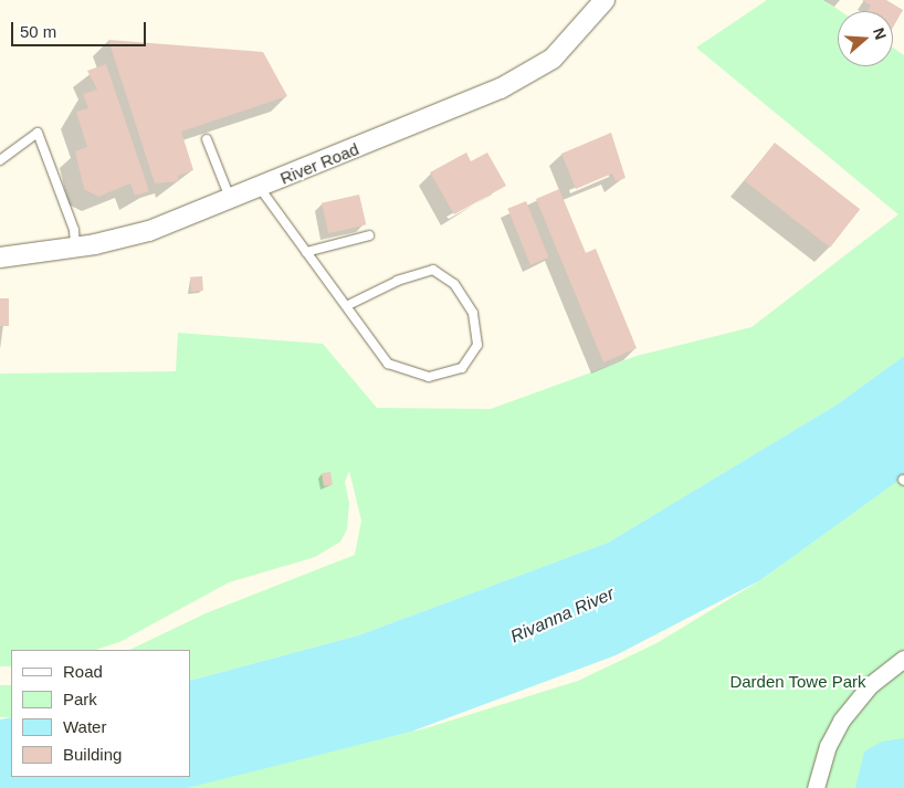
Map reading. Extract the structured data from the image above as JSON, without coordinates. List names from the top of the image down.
{
  "streets": {
    "street": ["River Road"]
  },
  "water": ["Rivanna River"],
  "parks": ["Darden Towe Park"],
  "legend": [
    "Road",
    "Park",
    "Water",
    "Building"
  ],
  "scale_bar": "50 m",
  "north": "right"
}
